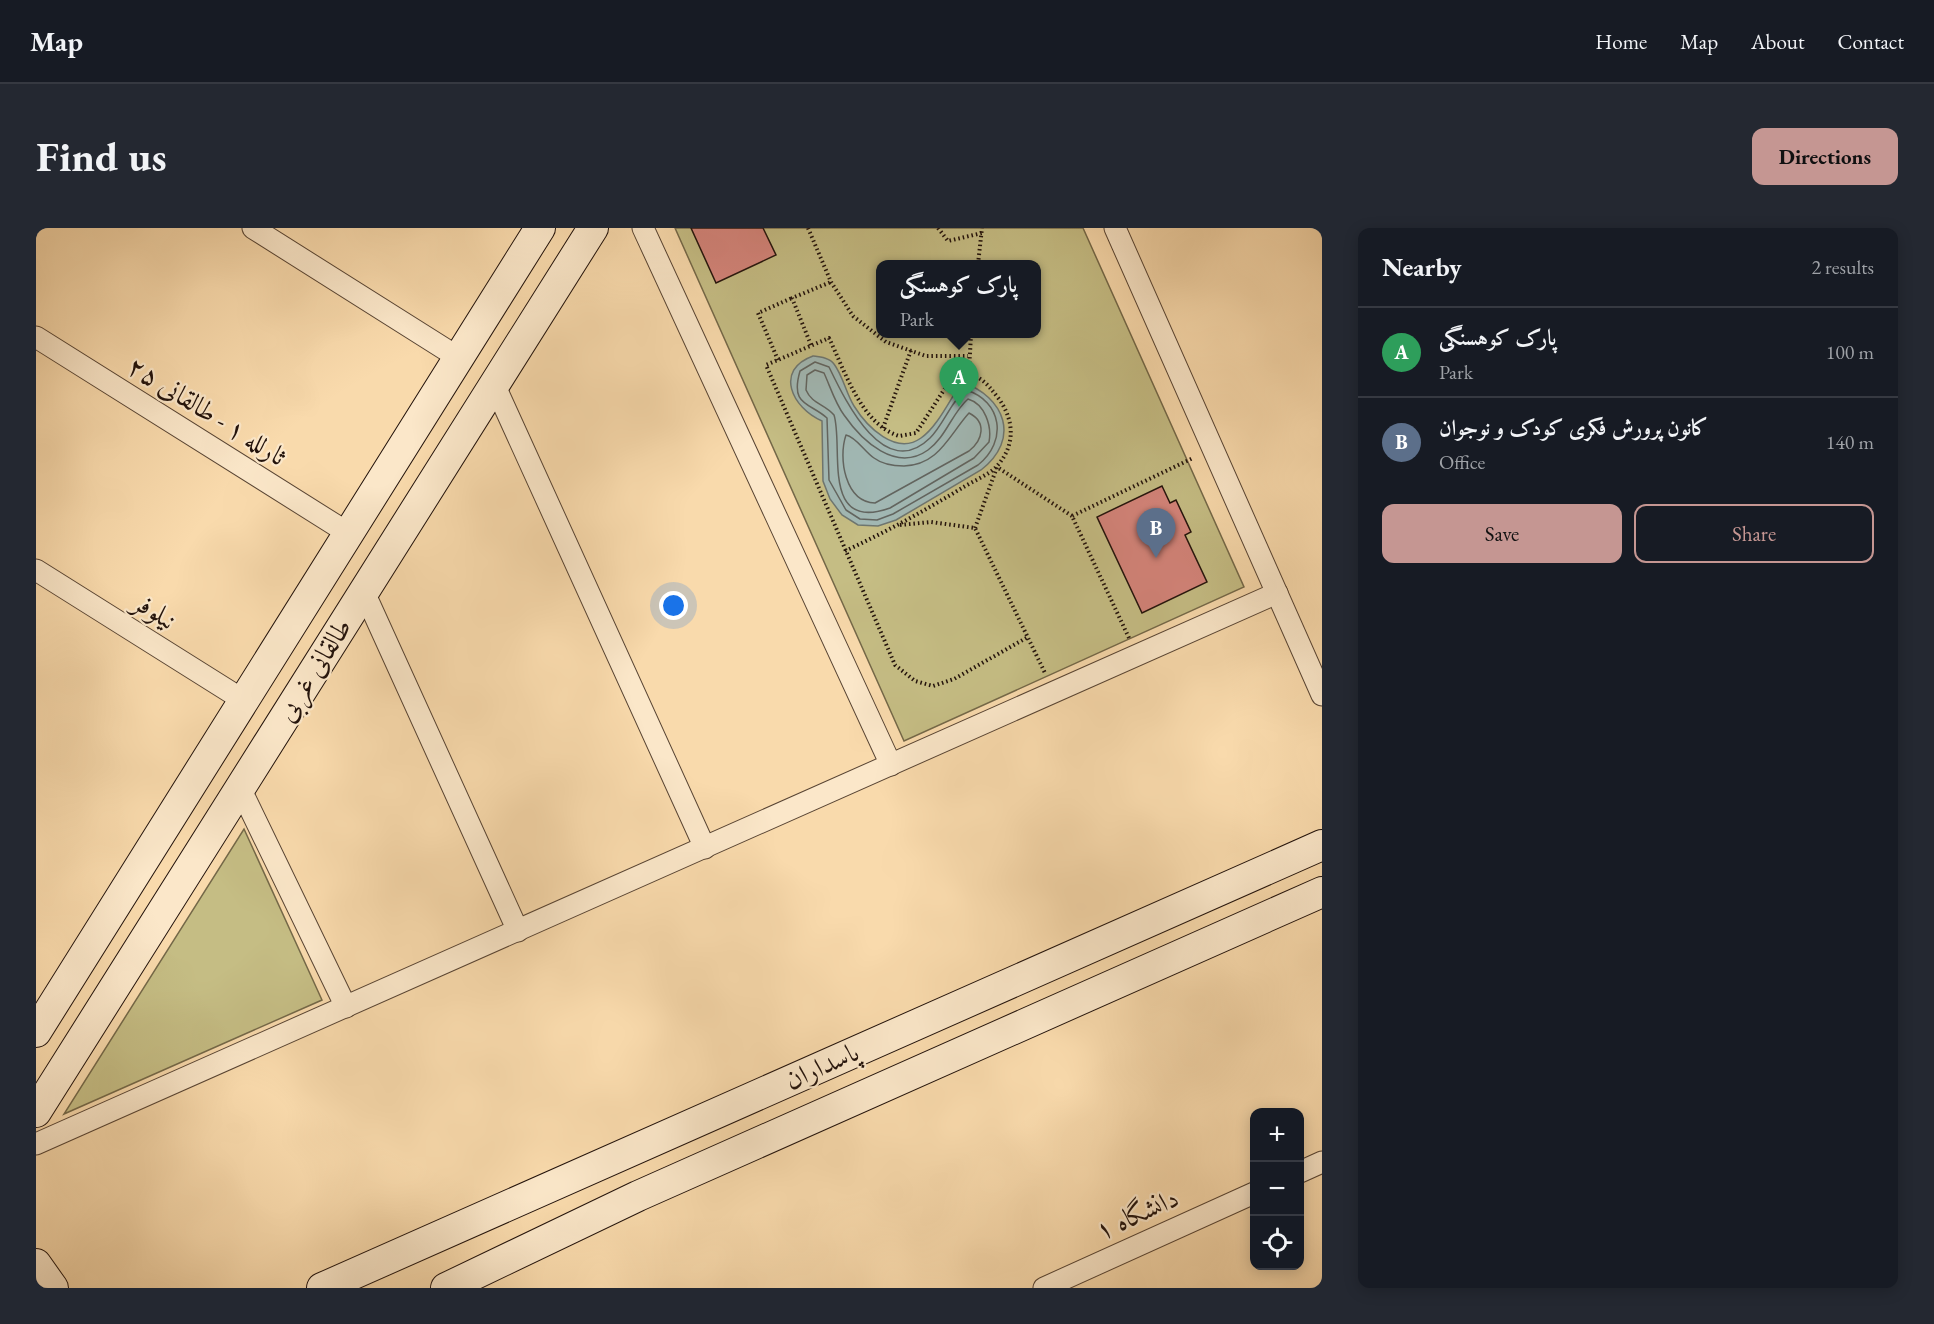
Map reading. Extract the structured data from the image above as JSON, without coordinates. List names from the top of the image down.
{
  "streets": {
    "main road": ["طالقانی غربی", "پاسداران"],
    "street": ["ثارلله ۱ - طالقانی ۲۵", "نیلوفر", "دانشگاه ۱"]
  },
  "crossings": [
    ["ثارلله ۱ - طالقانی ۲۵", "طالقانی غربی"],
    ["نیلوفر", "طالقانی غربی"]
  ],
  "page": {
    "header": "Map",
    "nav": [
      "Home",
      "Map",
      "About",
      "Contact"
    ],
    "buttons": [
      "Directions",
      ["Save", "Share"]
    ],
    "title": "Find us",
    "heading": ["Nearby", "2 results"],
    "popup": ["پارک کوهسنگی", "Park"],
    "list": [
      {
        "mark": "A",
        "name": "پارک کوهسنگی",
        "note": "Park",
        "value": "100 m"
      },
      {
        "mark": "B",
        "name": "کانون پرورش فکری کودک و نوجوان",
        "note": "Office",
        "value": "140 m"
      }
    ],
    "pins": ["A", "B"],
    "map_buttons": ["+", "−"]
  }
}
